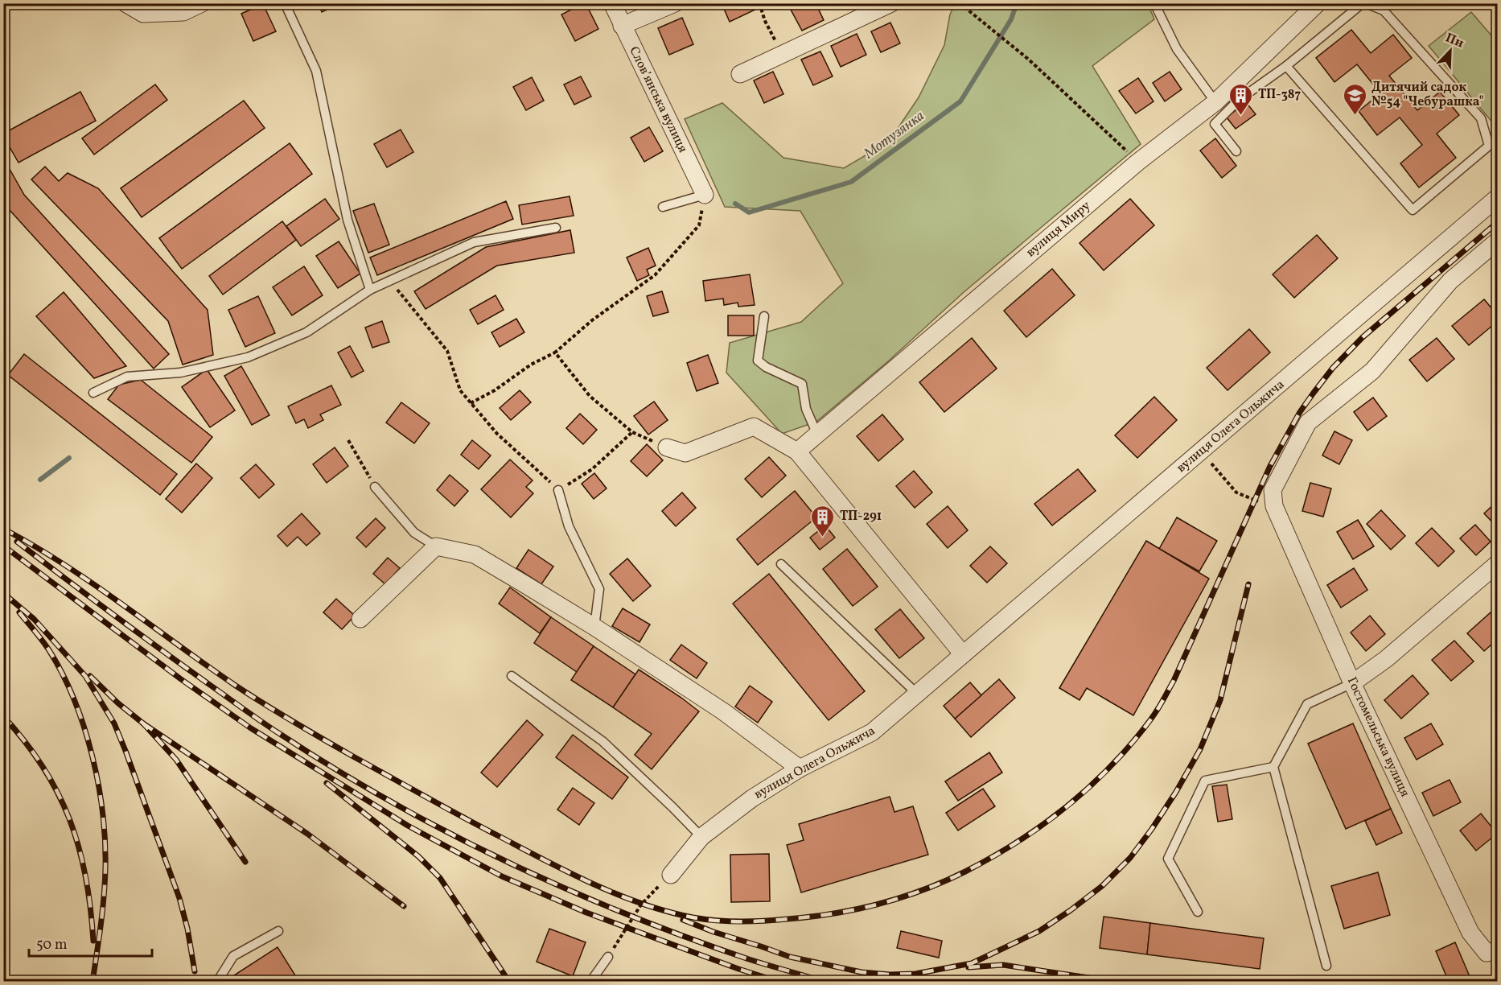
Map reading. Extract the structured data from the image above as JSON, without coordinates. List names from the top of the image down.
{
  "streets": {
    "street": [
      "Словʼянська вулиця",
      "вулиця Миру",
      "вулиця Олега Ольжича",
      "Гостомельська вулиця"
    ]
  },
  "water": ["Мотузянка"],
  "places": {
    "building": ["ТП-387", "ТП-291"],
    "school or university": ["Дитячий садок №54 \"Чебурашка\""]
  },
  "scale_bar": "50 m",
  "north": "top right"
}
